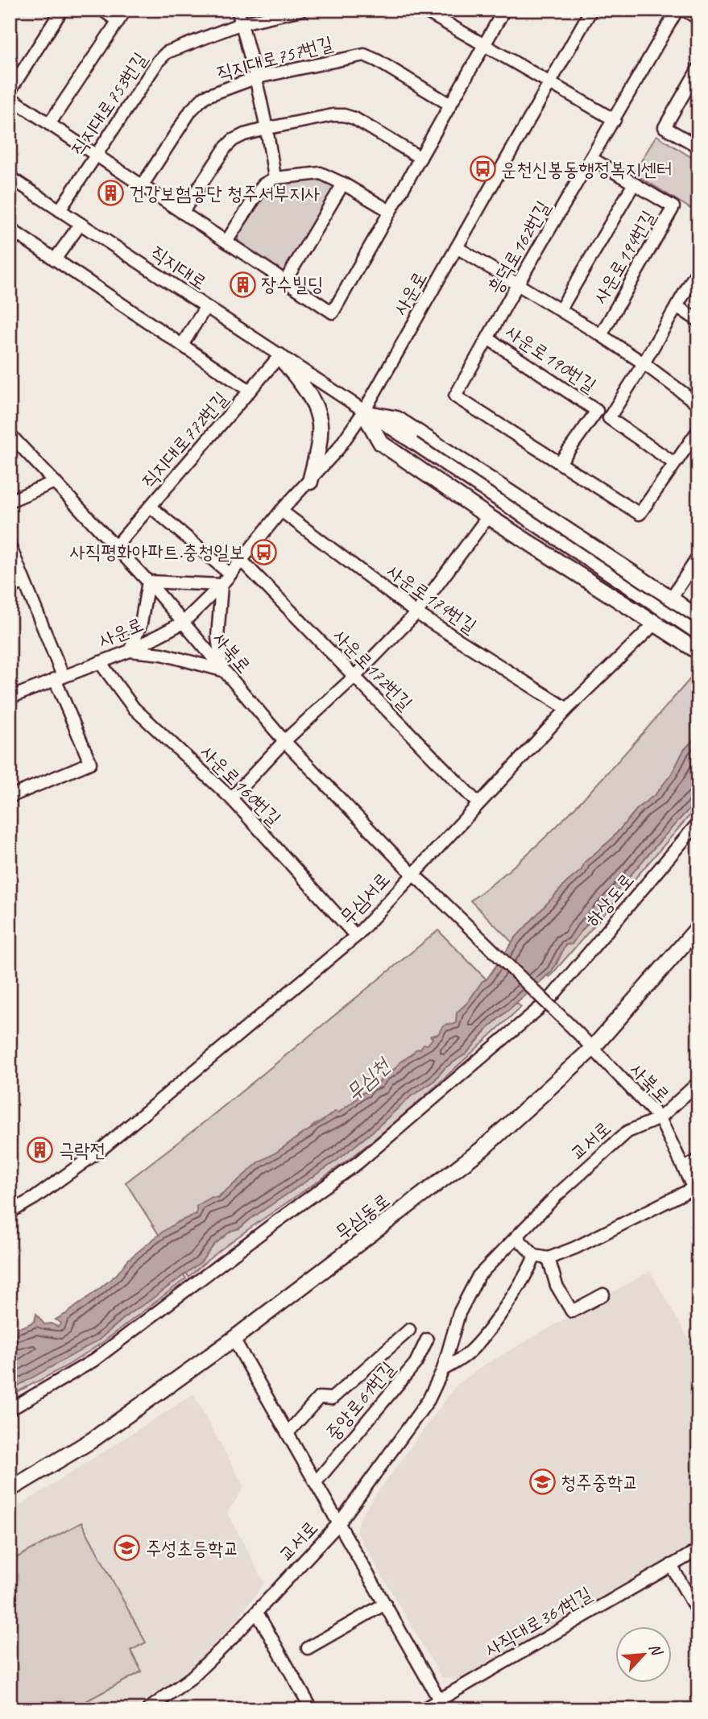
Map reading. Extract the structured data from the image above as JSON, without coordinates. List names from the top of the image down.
{
  "streets": {
    "main road": ["무심동로"],
    "street": [
      "직지대로757번길",
      "직지대로753번길",
      "흥덕로162번길",
      "사운로194번길",
      "직지대로",
      "사운로",
      "사운로190번길",
      "직지대로772번길",
      "사운로174번길",
      "사북로",
      "사운로172번길",
      "사운로160번길",
      "무심서로",
      "하상도로",
      "교서로",
      "중앙로61번길",
      "사직대로361번길"
    ]
  },
  "crossings": [
    ["직지대로753번길", "직지대로"],
    ["흥덕로162번길", "사운로194번길"],
    ["흥덕로162번길", "사운로190번길"],
    ["사운로194번길", "사운로"],
    ["직지대로", "사운로"],
    ["직지대로", "직지대로772번길"],
    ["사운로", "사운로174번길"],
    ["사운로", "사북로"],
    ["사운로", "사운로172번길"],
    ["사운로", "사운로160번길"],
    ["직지대로772번길", "사북로"],
    ["사운로174번길", "무심서로"],
    ["사북로", "무심서로"],
    ["사북로", "교서로"],
    ["사북로", "무심동로"],
    ["사운로172번길", "무심서로"],
    ["사운로160번길", "무심서로"]
  ],
  "water": ["무심천"],
  "places": {
    "bus stop": ["운천신봉동행정복지센터", "사직평화아파트.충청일보"],
    "building": ["건강보험공단 청주서부지사", "장수빌딩", "극락전"],
    "school or university": ["청주중학교", "주성초등학교"]
  },
  "north": "top right"
}
